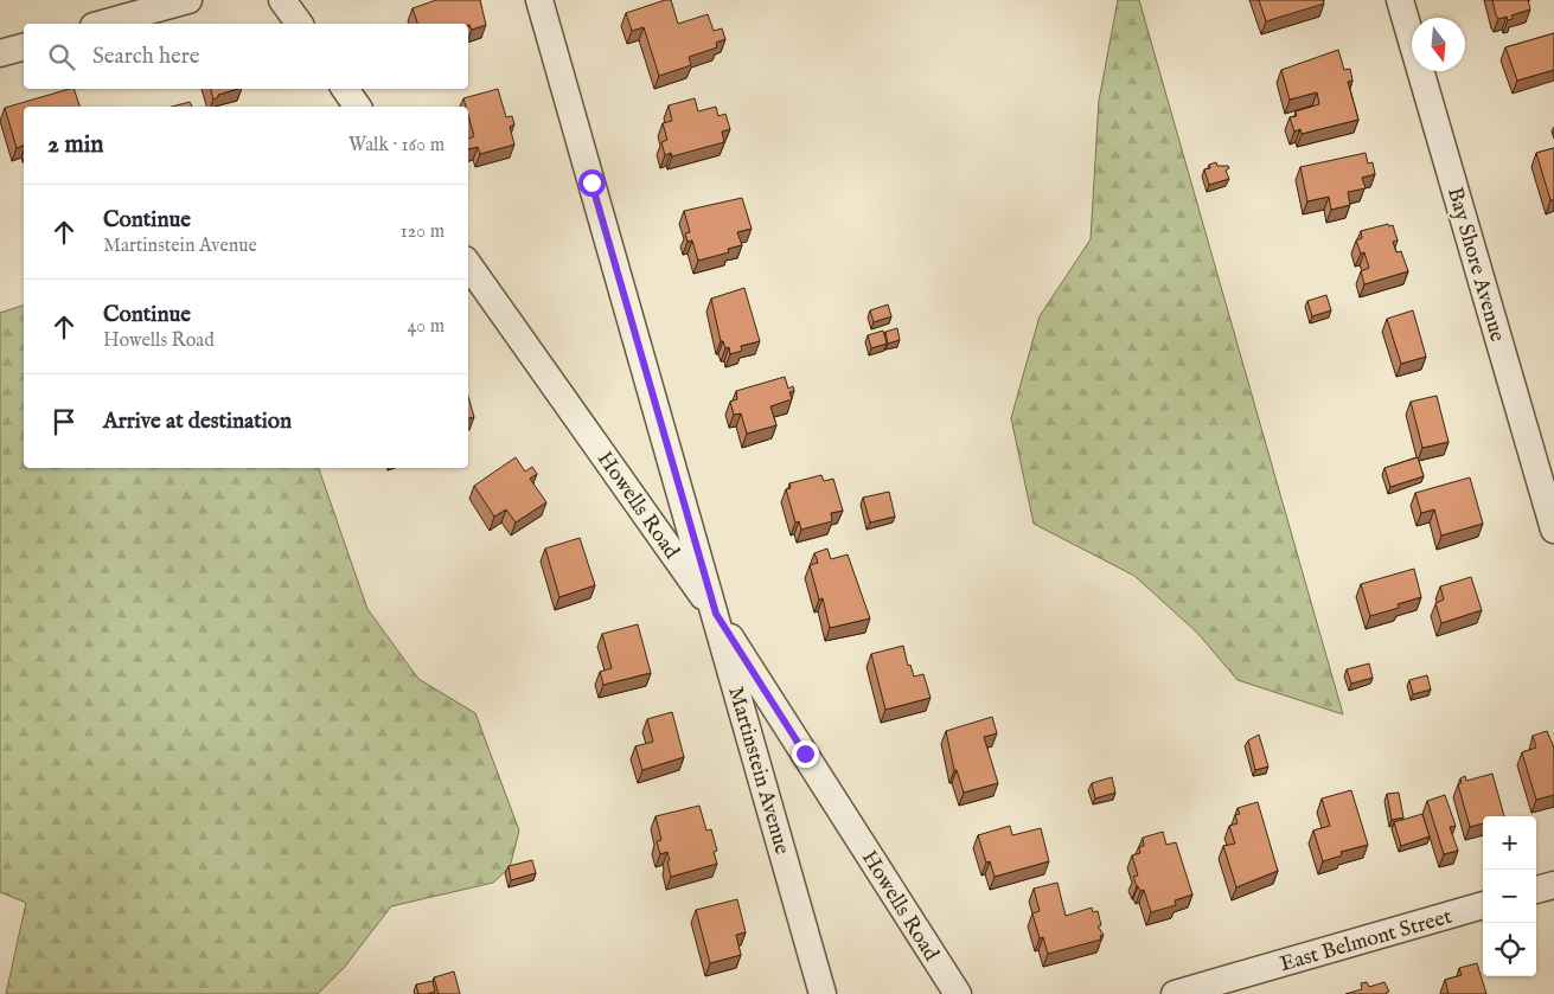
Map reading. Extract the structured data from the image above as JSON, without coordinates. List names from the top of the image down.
{
  "streets": {
    "street": [
      "Bay Shore Avenue",
      "Howells Road",
      "Martinstein Avenue",
      "East Belmont Street"
    ]
  },
  "crossings": [
    ["Howells Road", "Martinstein Avenue"]
  ],
  "north": "bottom",
  "page": {
    "search": "Search here",
    "heading": ["2 min", "Walk · 160 m"],
    "list": [
      ["Continue", "Martinstein Avenue", "120 m"],
      ["Continue", "Howells Road", "40 m"],
      "Arrive at destination"
    ],
    "map_buttons": ["+", "−"]
  }
}
